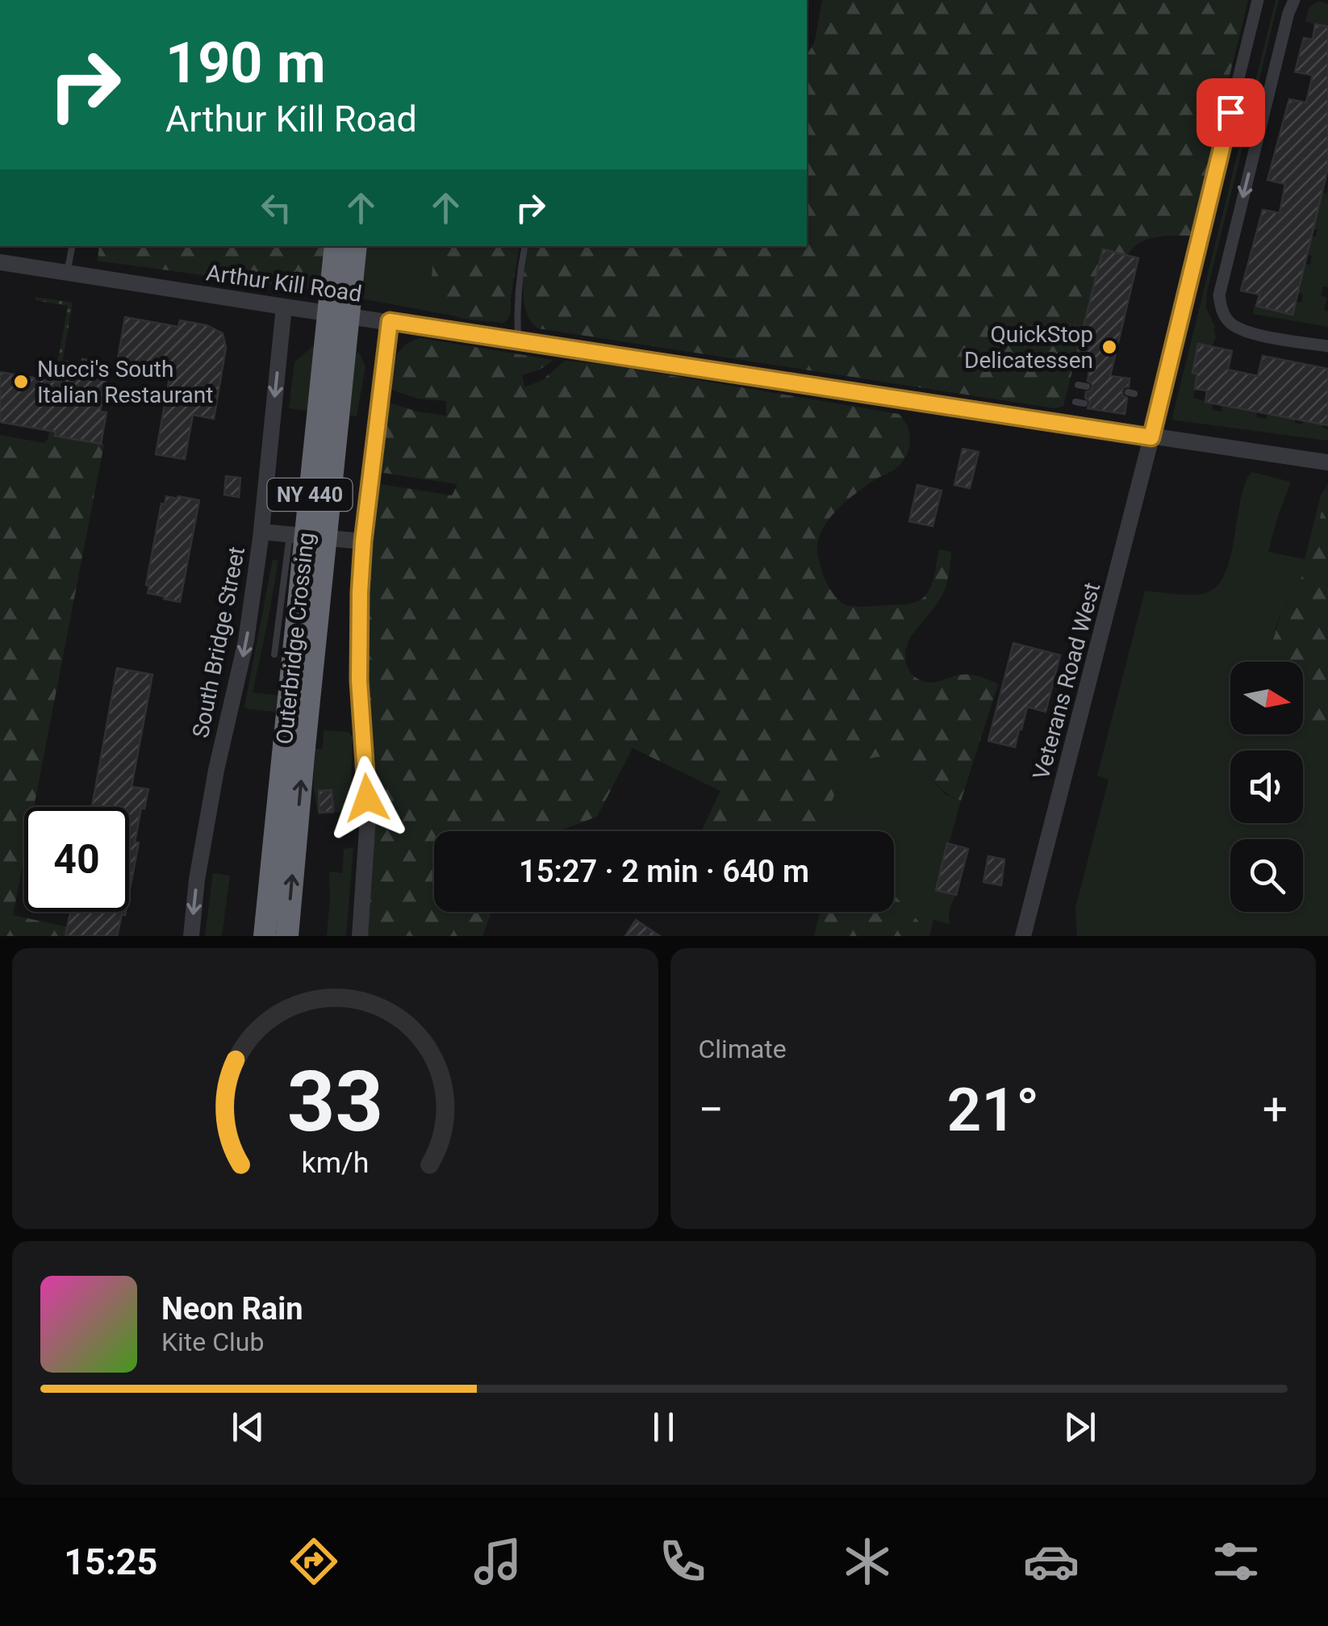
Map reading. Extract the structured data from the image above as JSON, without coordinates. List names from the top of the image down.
{
  "streets": {
    "highway": ["NY 440", "Outerbridge Crossing"],
    "street": ["Arthur Kill Road", "South Bridge Street", "Veterans Road West"]
  },
  "crossings": [
    ["Arthur Kill Road", "South Bridge Street"],
    ["Arthur Kill Road", "Veterans Road West"]
  ],
  "places": ["QuickStop Delicatessen", "Nucci's South Italian Restaurant"],
  "north": "right",
  "page": {
    "turn": ["190 m", "Arthur Kill Road"],
    "limit": "40",
    "trip": "15:27 · 2 min · 640 m",
    "tile": "Climate",
    "heat": ["−", "21°", "+"],
    "song": ["Neon Rain", "Kite Club"],
    "tabs": "15:25",
    "gauge": ["33", "km/h"]
  }
}
